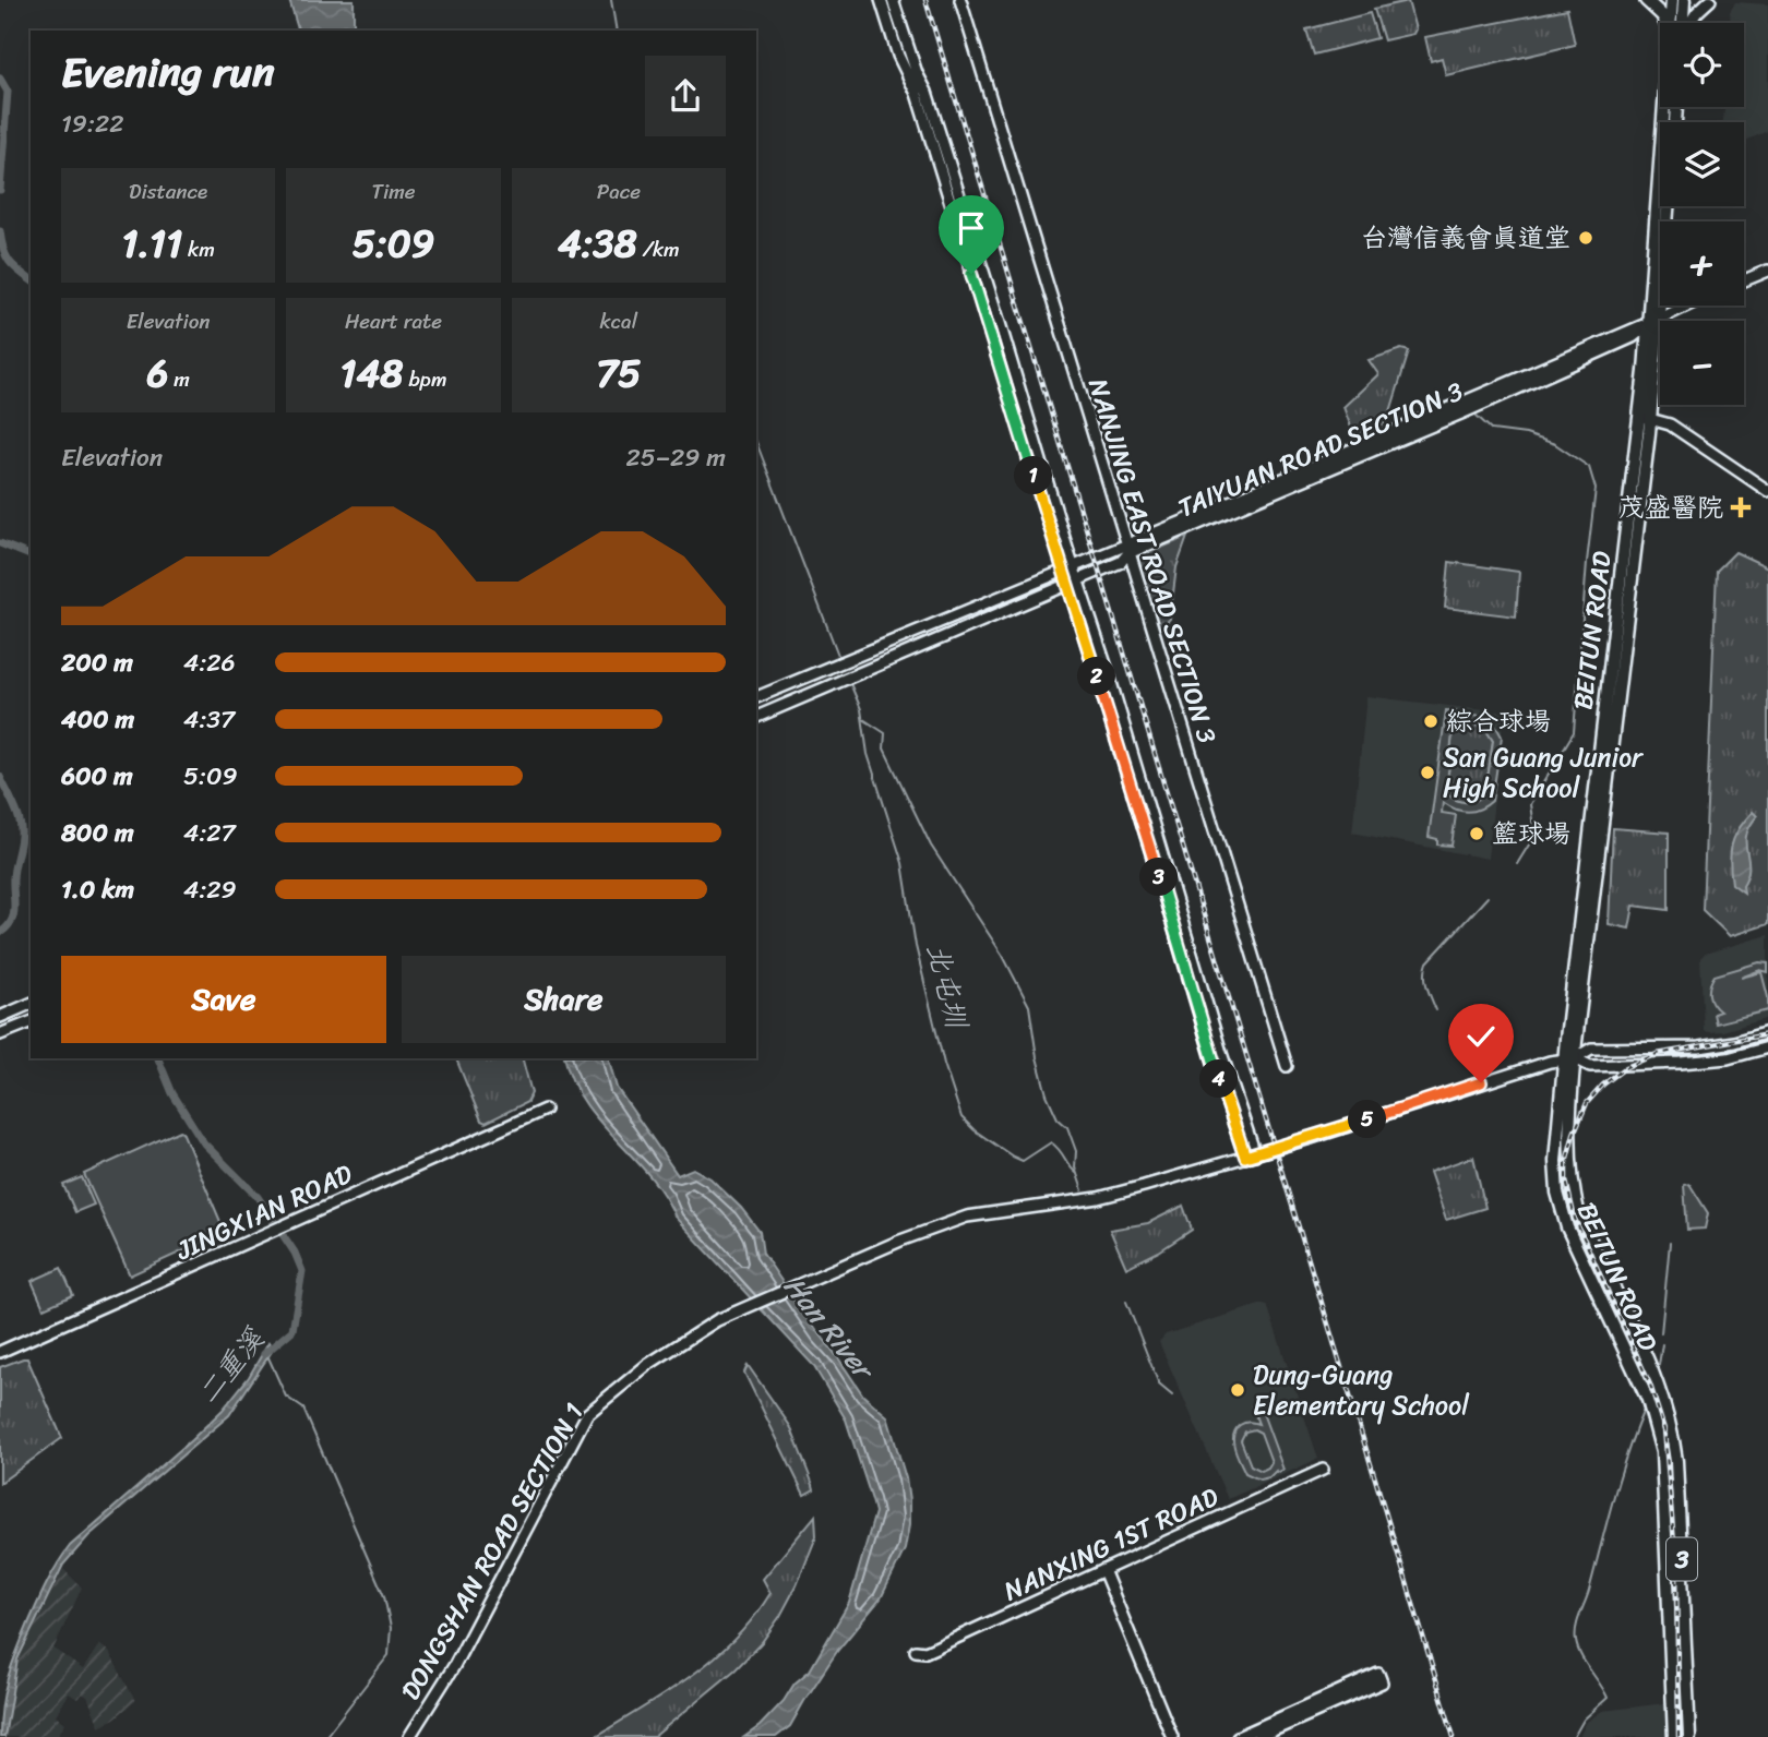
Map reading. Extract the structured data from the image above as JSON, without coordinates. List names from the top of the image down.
{
  "streets": {
    "main road": ["BEITUN ROAD", "3"],
    "street": [
      "TAIYUAN ROAD SECTION 3",
      "NANJING EAST ROAD SECTION 3",
      "JINGXIAN ROAD",
      "NANXING 1ST ROAD",
      "DONGSHAN ROAD SECTION 1"
    ]
  },
  "crossings": [
    ["TAIYUAN ROAD SECTION 3", "NANJING EAST ROAD SECTION 3"],
    ["TAIYUAN ROAD SECTION 3", "BEITUN ROAD"]
  ],
  "water": ["北屯圳", "Han River", "二重溪"],
  "places": {
    "other": [
      "台灣信義會真道堂",
      "綜合球場",
      "San Guang Junior High School",
      "籃球場",
      "Dung-Guang Elementary School"
    ],
    "health": ["茂盛醫院"]
  },
  "page": {
    "map_buttons": ["+", "−"],
    "heading": ["Evening run", "19:22"],
    "stats": [
      ["Distance", "1.11 km"],
      ["Time", "5:09"],
      ["Pace", "4:38 /km"],
      ["Elevation", "6 m"],
      ["Heart rate", "148 bpm"],
      ["kcal", "75"]
    ],
    "chart": ["Elevation", "25–29 m"],
    "pins": [
      "1",
      "2",
      "3",
      "4",
      "5"
    ],
    "list": [
      {
        "name": "200 m",
        "note": "4:26"
      },
      {
        "name": "400 m",
        "note": "4:37"
      },
      {
        "name": "600 m",
        "note": "5:09"
      },
      {
        "name": "800 m",
        "note": "4:27"
      },
      {
        "name": "1.0 km",
        "note": "4:29"
      }
    ],
    "buttons": ["Save", "Share"]
  }
}
